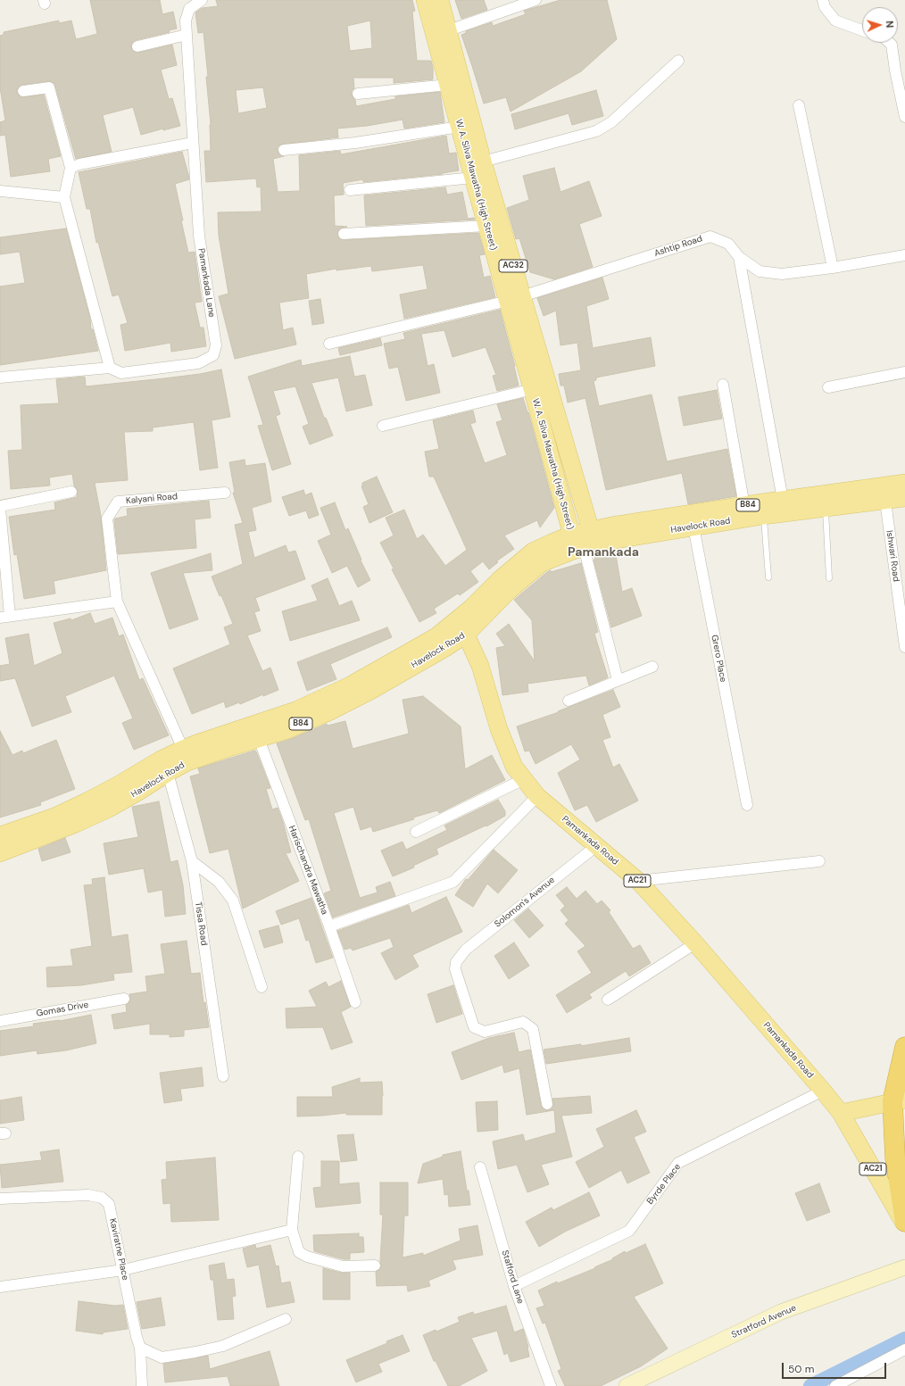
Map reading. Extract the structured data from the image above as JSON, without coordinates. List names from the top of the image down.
{
  "streets": {
    "main road": [
      "W. A. Silva Mawatha (High Street)",
      "AC32",
      "B84",
      "Havelock Road",
      "Pamankada Road",
      "AC21",
      "Stratford Avenue"
    ],
    "street": [
      "Ashtip Road",
      "Pamankada Lane",
      "Kalyani Road",
      "Ishwari Road",
      "Grero Place",
      "Harischandra Mawatha",
      "Solomon's Avenue",
      "Tissa Road",
      "Gomas Drive",
      "Byrde Place",
      "Kaviratne Place",
      "Stafford Lane"
    ]
  },
  "crossings": [
    ["W. A. Silva Mawatha (High Street)", "Ashtip Road"],
    ["W. A. Silva Mawatha (High Street)", "Havelock Road"],
    ["Havelock Road", "Ishwari Road"],
    ["Havelock Road", "Grero Place"],
    ["Havelock Road", "Pamankada Road"],
    ["Havelock Road", "Harischandra Mawatha"],
    ["Havelock Road", "Tissa Road"],
    ["Pamankada Road", "Solomon's Avenue"],
    ["Pamankada Road", "Byrde Place"],
    ["Byrde Place", "Stafford Lane"]
  ],
  "districts": ["Pamankada"],
  "scale_bar": "50 m",
  "north": "right"
}
